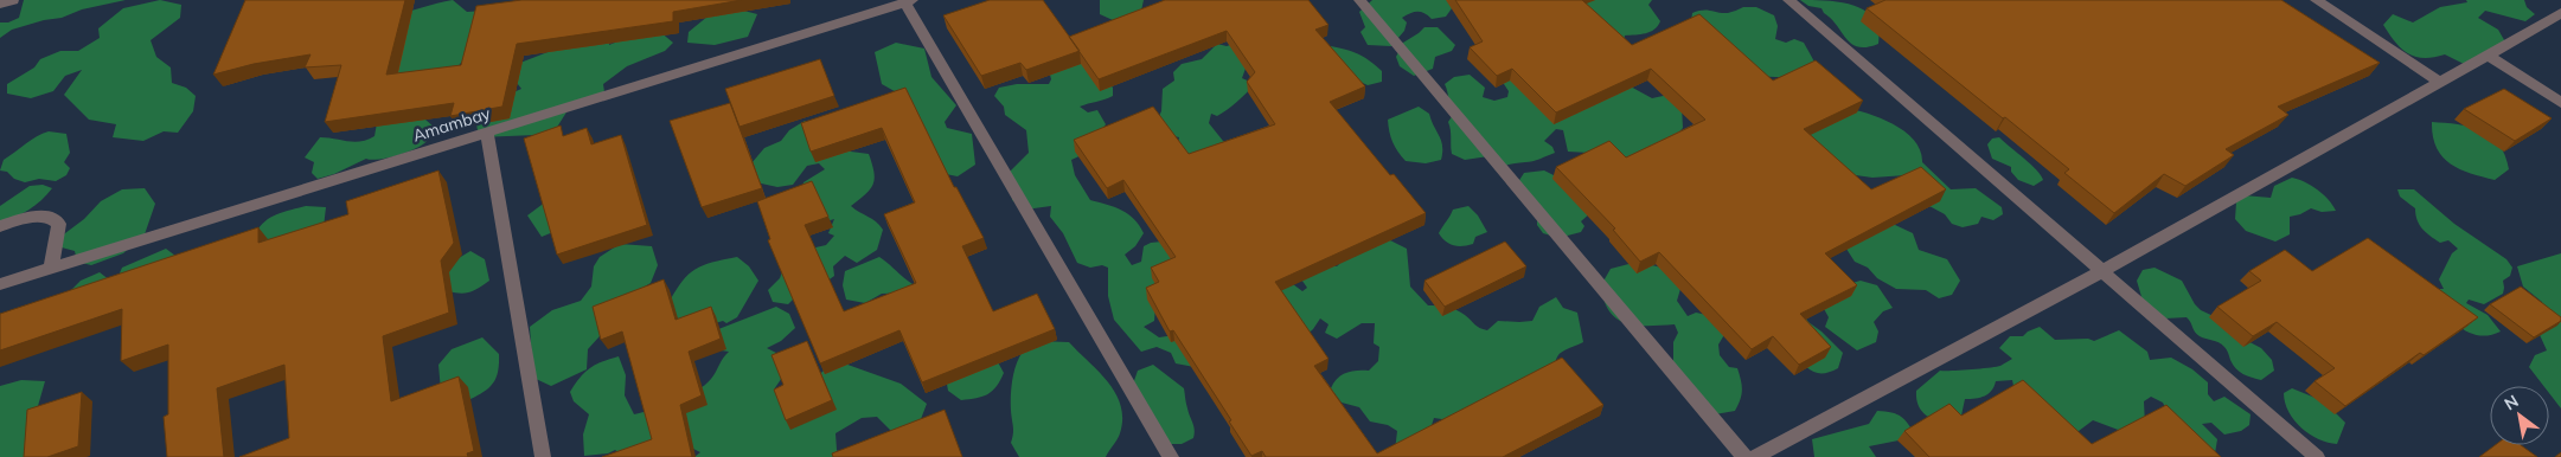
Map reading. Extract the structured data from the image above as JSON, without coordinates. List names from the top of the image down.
{
  "streets": {
    "street": ["Amambay"]
  },
  "north": "top left"
}
